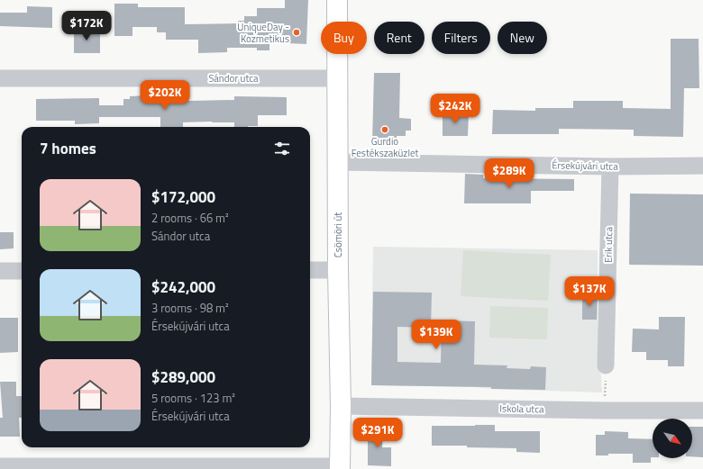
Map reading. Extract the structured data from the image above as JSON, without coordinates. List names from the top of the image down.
{
  "streets": {
    "main road": ["Csömöri út"],
    "street": [
      "Sándor utca",
      "Érsekújvári utca",
      "Erik utca",
      "Iskola utca"
    ]
  },
  "crossings": [
    ["Sándor utca", "Csömöri út"],
    ["Érsekújvári utca", "Csömöri út"],
    ["Érsekújvári utca", "Erik utca"],
    ["Csömöri út", "Iskola utca"]
  ],
  "places": ["UniqueDay - Kozmetikus", "Gurdio Festékszaküzlet"],
  "north": "bottom right",
  "page": {
    "price": [
      "$172K",
      "$202K",
      "$242K",
      "$289K",
      "$137K",
      "$139K",
      "$291K"
    ],
    "chip": [
      "Buy",
      "Rent",
      "Filters",
      "New"
    ],
    "heading": "7 homes",
    "list": [
      {
        "name": "$172,000",
        "note": "2 rooms · 66 m² · Sándor utca"
      },
      {
        "name": "$242,000",
        "note": "3 rooms · 98 m² · Érsekújvári utca"
      },
      {
        "name": "$289,000",
        "note": "5 rooms · 123 m² · Érsekújvári utca"
      }
    ]
  }
}
